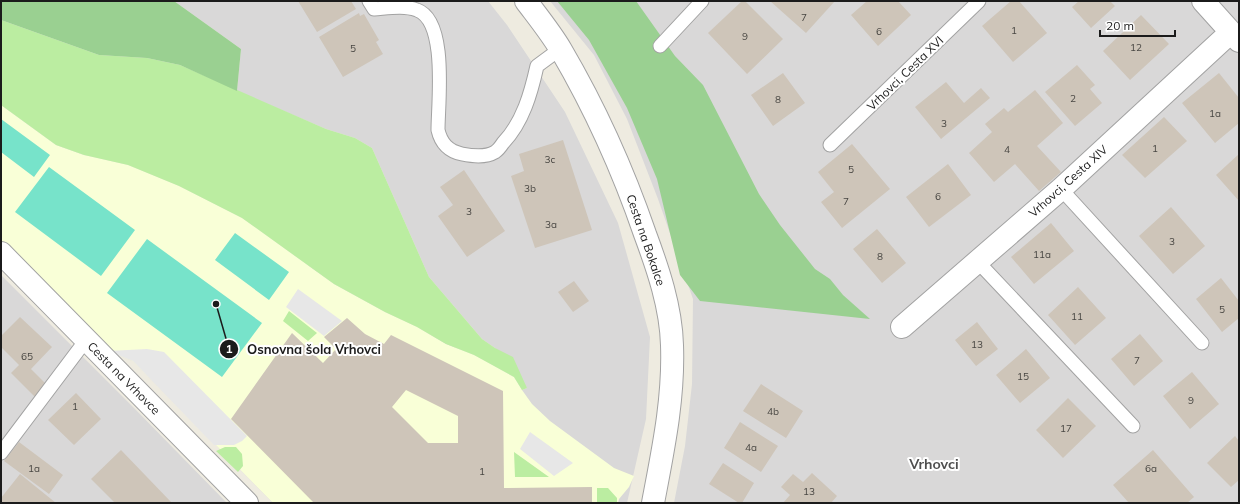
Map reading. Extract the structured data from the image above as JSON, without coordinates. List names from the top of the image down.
{
  "streets": {
    "street": ["Vrhovci, Cesta XIV", "Cesta na Bokalce", "Cesta na Vrhovce"],
    "lane": ["Vrhovci, Cesta XVI"]
  },
  "districts": ["Vrhovci"],
  "places": ["Osnovna šola Vrhovci"],
  "house_numbers": [
    "7",
    "1",
    "6",
    "9",
    "12",
    "5",
    "2",
    "8",
    "1a",
    "3",
    "1",
    "4",
    "3c",
    "5",
    "3b",
    "6",
    "7",
    "3",
    "3a",
    "3",
    "11a",
    "8",
    "5",
    "11",
    "13",
    "65",
    "7",
    "15",
    "9",
    "1",
    "4b",
    "17",
    "4a",
    "1a",
    "6a",
    "1",
    "13"
  ],
  "scale_bar": "20 m"
}
